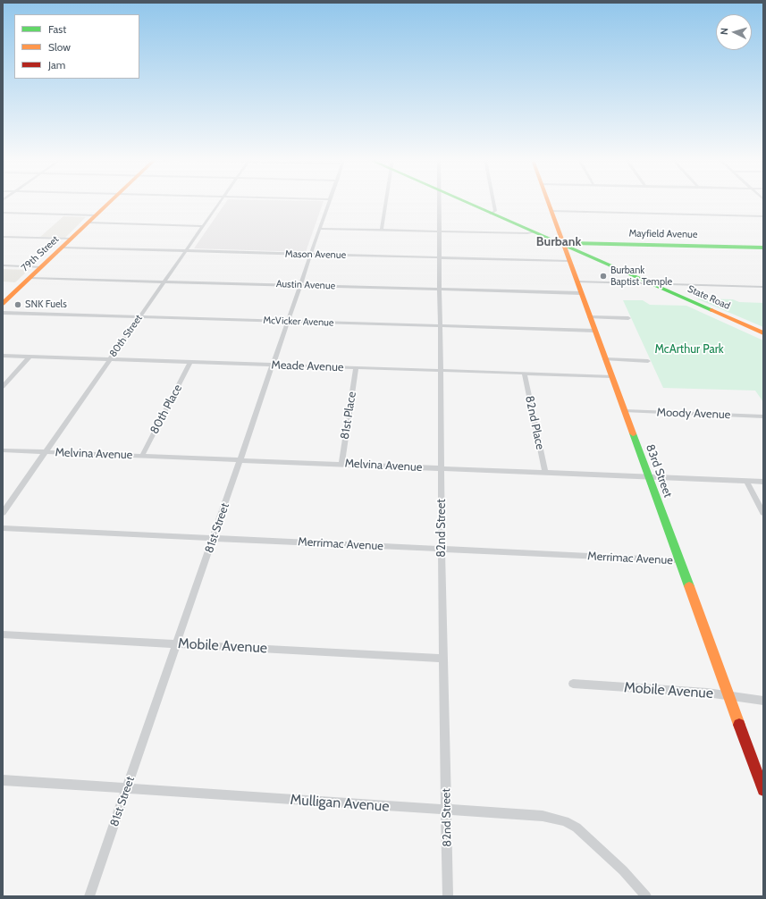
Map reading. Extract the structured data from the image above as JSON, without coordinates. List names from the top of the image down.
{
  "streets": {
    "street": [
      "Mayfield Avenue",
      "79th Street",
      "Mason Avenue",
      "Austin Avenue",
      "State Road",
      "McVicker Avenue",
      "80th Street",
      "Meade Avenue",
      "80th Place",
      "Moody Avenue",
      "81st Place",
      "82nd Place",
      "Melvina Avenue",
      "83rd Street",
      "81st Street",
      "82nd Street",
      "Merrimac Avenue",
      "Mobile Avenue",
      "Mulligan Avenue"
    ]
  },
  "crossings": [
    ["Mayfield Avenue", "State Road"],
    ["Mayfield Avenue", "83rd Street"],
    ["79th Street", "Mason Avenue"],
    ["79th Street", "Austin Avenue"],
    ["Mason Avenue", "80th Street"],
    ["Mason Avenue", "83rd Street"],
    ["Mason Avenue", "81st Street"],
    ["Mason Avenue", "82nd Street"],
    ["Austin Avenue", "80th Street"],
    ["Austin Avenue", "83rd Street"],
    ["Austin Avenue", "81st Street"],
    ["Austin Avenue", "82nd Street"],
    ["State Road", "83rd Street"],
    ["McVicker Avenue", "80th Street"],
    ["McVicker Avenue", "83rd Street"],
    ["McVicker Avenue", "81st Street"],
    ["McVicker Avenue", "82nd Street"],
    ["80th Street", "Meade Avenue"],
    ["80th Street", "Melvina Avenue"],
    ["Meade Avenue", "80th Place"],
    ["Meade Avenue", "81st Place"],
    ["Meade Avenue", "82nd Place"],
    ["Meade Avenue", "83rd Street"],
    ["Meade Avenue", "81st Street"],
    ["Meade Avenue", "82nd Street"],
    ["80th Place", "Melvina Avenue"],
    ["Moody Avenue", "83rd Street"],
    ["81st Place", "Melvina Avenue"],
    ["82nd Place", "Melvina Avenue"],
    ["Melvina Avenue", "83rd Street"],
    ["Melvina Avenue", "81st Street"],
    ["Melvina Avenue", "82nd Street"],
    ["83rd Street", "Merrimac Avenue"],
    ["83rd Street", "Mobile Avenue"],
    ["81st Street", "Merrimac Avenue"],
    ["81st Street", "Mobile Avenue"],
    ["81st Street", "Mulligan Avenue"],
    ["82nd Street", "Merrimac Avenue"],
    ["82nd Street", "Mobile Avenue"],
    ["82nd Street", "Mulligan Avenue"]
  ],
  "districts": ["Burbank"],
  "parks": ["McArthur Park"],
  "places": ["Burbank Baptist Temple", "SNK Fuels"],
  "legend": ["Fast", "Slow", "Jam"],
  "north": "left"
}
